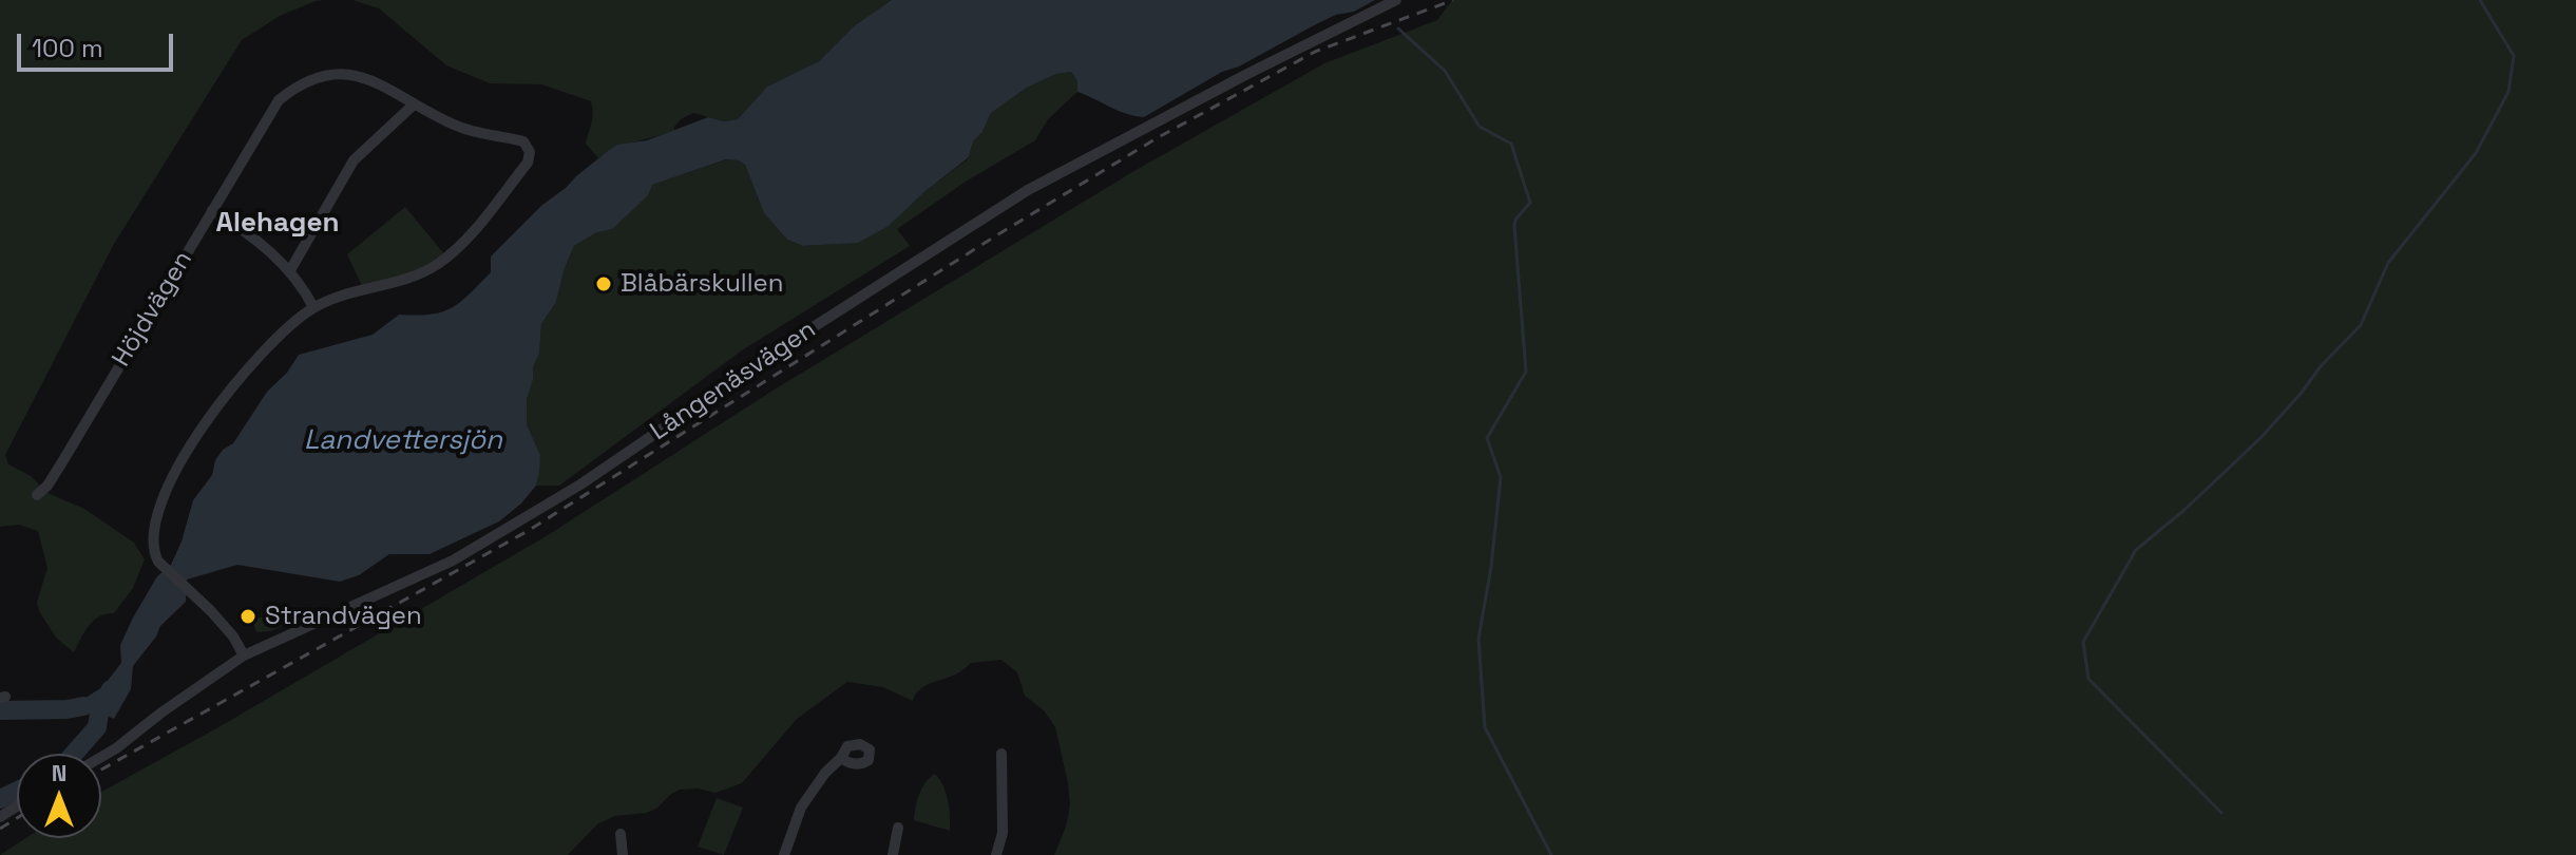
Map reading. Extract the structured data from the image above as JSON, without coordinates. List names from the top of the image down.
{
  "streets": {
    "street": ["Höjdvägen", "Långenäsvägen"]
  },
  "districts": ["Alehagen"],
  "water": ["Landvettersjön"],
  "places": ["Blåbärskullen", "Strandvägen"],
  "scale_bar": "100 m",
  "north": "top"
}
